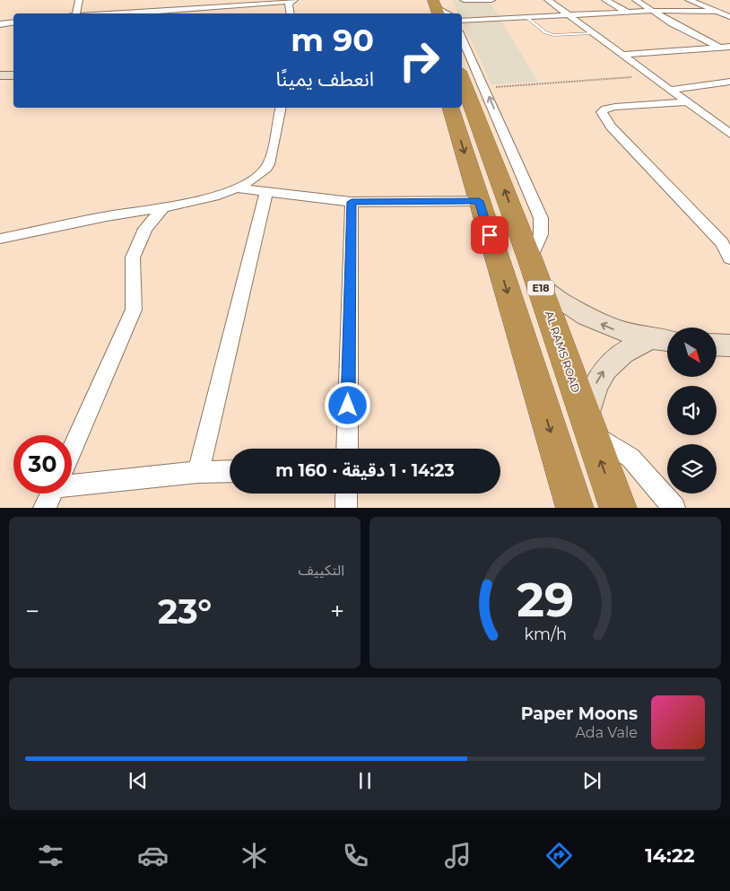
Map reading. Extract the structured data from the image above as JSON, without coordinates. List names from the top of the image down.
{
  "streets": {
    "highway": ["E18", "AL RAMS ROAD"]
  },
  "north": "bottom right",
  "page": {
    "turn": ["90 m", "انعطف يمينًا"],
    "limit": "30",
    "trip": "14:23 · 1 دقيقة · 160 m",
    "tile": "التكييف",
    "heat": ["−", "23°", "+"],
    "song": ["Paper Moons", "Ada Vale"],
    "tabs": "14:22",
    "gauge": ["29", "km/h"]
  }
}
